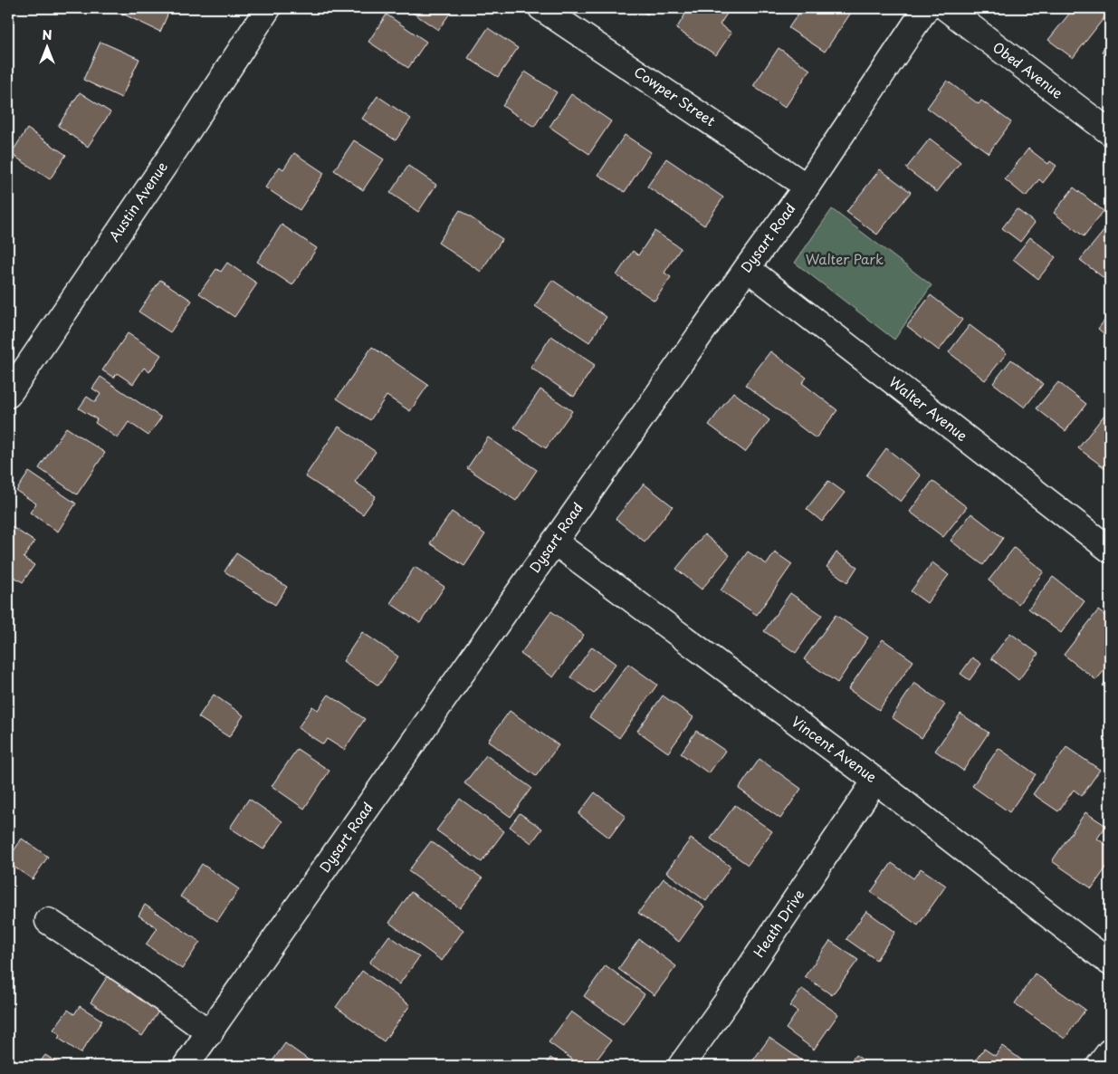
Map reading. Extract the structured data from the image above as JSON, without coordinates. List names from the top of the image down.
{
  "streets": {
    "street": [
      "Obed Avenue",
      "Cowper Street",
      "Austin Avenue",
      "Dysart Road",
      "Walter Avenue",
      "Vincent Avenue",
      "Heath Drive"
    ]
  },
  "crossings": [
    ["Cowper Street", "Dysart Road"],
    ["Dysart Road", "Walter Avenue"],
    ["Dysart Road", "Vincent Avenue"],
    ["Vincent Avenue", "Heath Drive"]
  ],
  "parks": ["Walter Park"],
  "north": "top"
}
